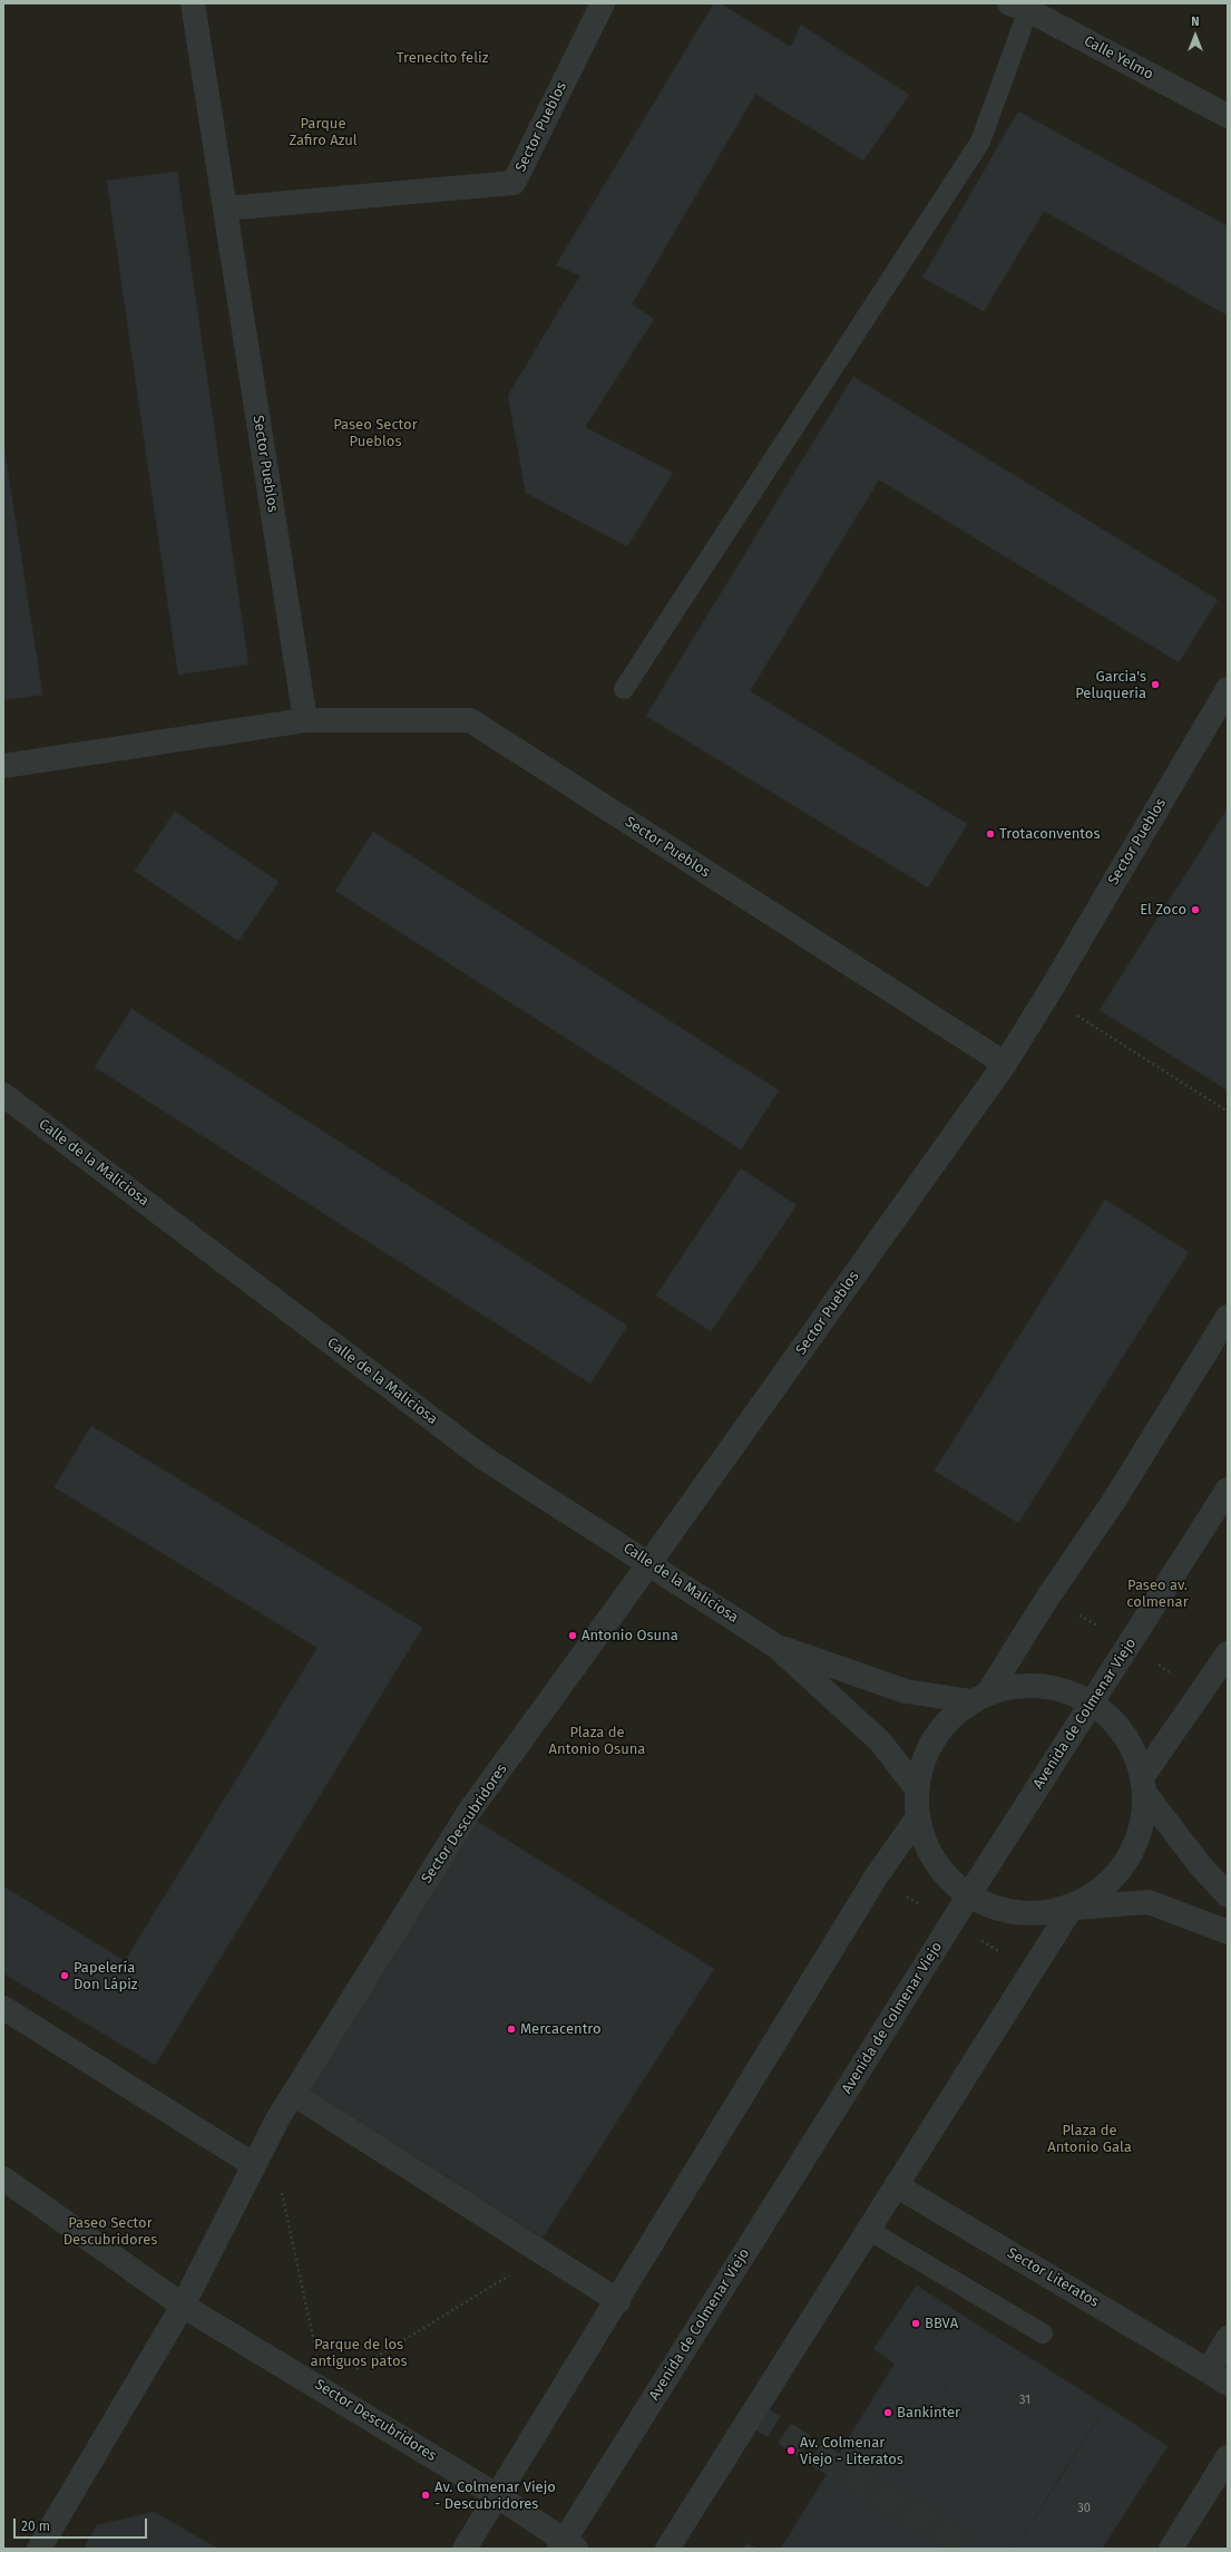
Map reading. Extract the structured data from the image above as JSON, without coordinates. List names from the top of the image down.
{
  "streets": {
    "street": [
      "Calle Yelmo",
      "Sector Pueblos",
      "Calle de la Maliciosa",
      "Avenida de Colmenar Viejo",
      "Sector Descubridores",
      "Sector Literatos"
    ]
  },
  "crossings": [
    ["Sector Pueblos", "Calle de la Maliciosa"],
    ["Sector Pueblos", "Sector Descubridores"],
    ["Calle de la Maliciosa", "Sector Descubridores"],
    ["Avenida de Colmenar Viejo", "Sector Descubridores"]
  ],
  "parks": [
    "Trenecito feliz",
    "Parque Zafiro Azul",
    "Paseo Sector Pueblos",
    "Paseo av. colmenar",
    "Plaza de Antonio Osuna",
    "Plaza de Antonio Gala",
    "Paseo Sector Descubridores",
    "Parque de los antiguos patos"
  ],
  "places": [
    "Garcia's Peluqueria",
    "Trotaconventos",
    "El Zoco",
    "Antonio Osuna",
    "Papelería Don Lápiz",
    "Mercacentro",
    "BBVA",
    "Bankinter",
    "Av. Colmenar Viejo - Literatos",
    "Av. Colmenar Viejo - Descubridores"
  ],
  "house_numbers": ["31", "30"],
  "scale_bar": "20 m",
  "north": "top"
}
